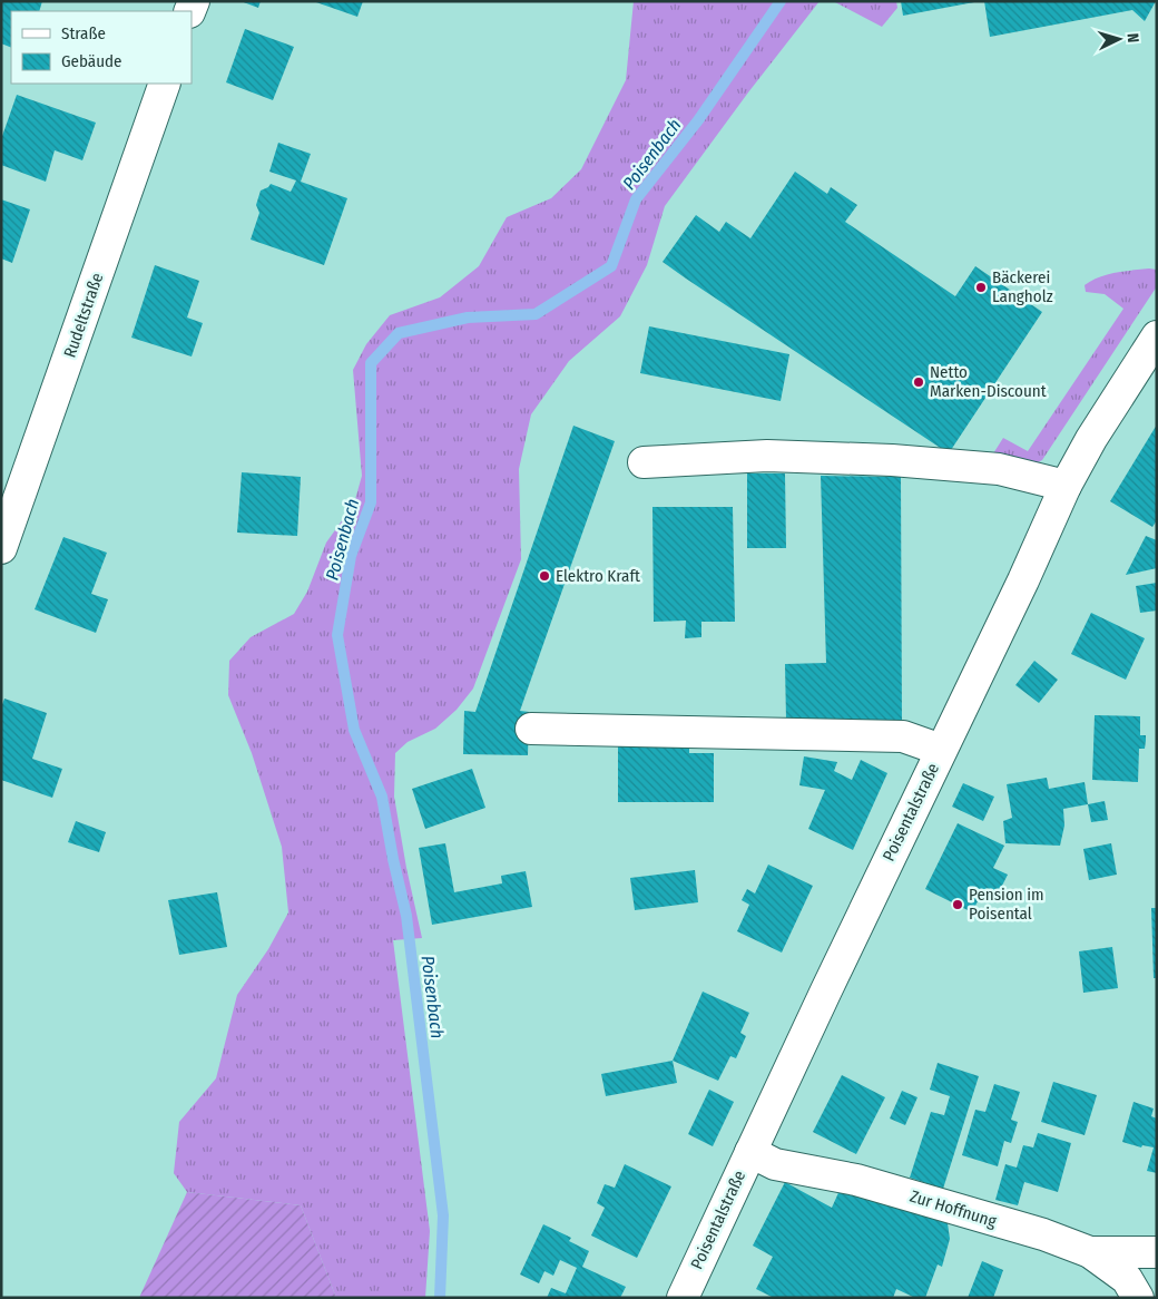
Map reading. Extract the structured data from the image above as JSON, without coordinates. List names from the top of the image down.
{
  "streets": {
    "main road": ["Rudeltstraße", "Poisentalstraße", "Zur Hoffnung"]
  },
  "crossings": [
    ["Poisentalstraße", "Zur Hoffnung"]
  ],
  "water": ["Poisenbach"],
  "places": [
    "Bäckerei Langholz",
    "Netto Marken-Discount",
    "Elektro Kraft",
    "Pension im Poisental"
  ],
  "legend": ["Straße", "Gebäude"],
  "north": "right"
}
